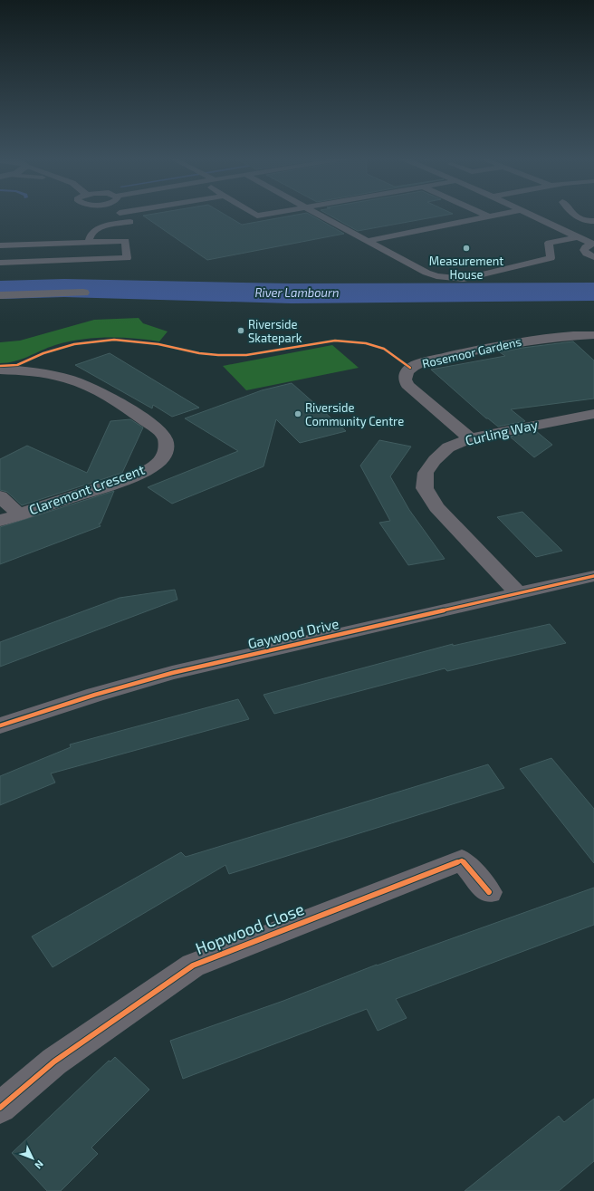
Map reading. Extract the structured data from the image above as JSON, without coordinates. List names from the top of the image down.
{
  "streets": {
    "street": [
      "Rosemoor Gardens",
      "Curling Way",
      "Claremont Crescent",
      "Gaywood Drive",
      "Hopwood Close"
    ]
  },
  "crossings": [
    ["Rosemoor Gardens", "Curling Way"],
    ["Curling Way", "Gaywood Drive"]
  ],
  "water": ["River Lambourn"],
  "places": ["Measurement House", "Riverside Skatepark", "Riverside Community Centre"],
  "north": "bottom right"
}
